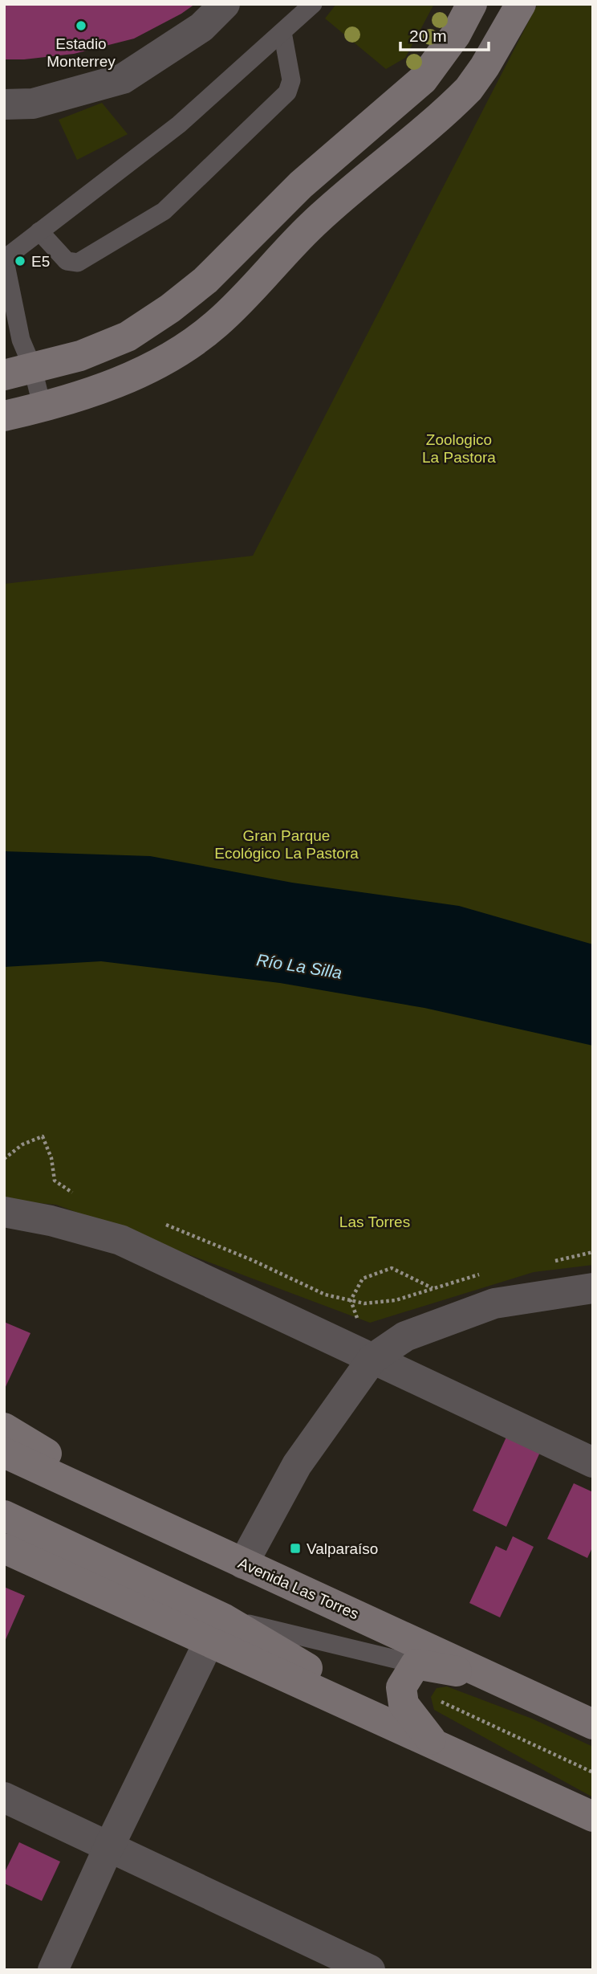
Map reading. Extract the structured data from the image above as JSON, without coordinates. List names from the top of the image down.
{
  "streets": {
    "main road": ["Avenida Las Torres"]
  },
  "water": ["Río La Silla"],
  "parks": ["Zoologico La Pastora", "Gran Parque Ecológico La Pastora", "Las Torres"],
  "places": {
    "other": ["Estadio Monterrey", "E5"],
    "transit": ["Valparaíso"]
  },
  "scale_bar": "20 m"
}
